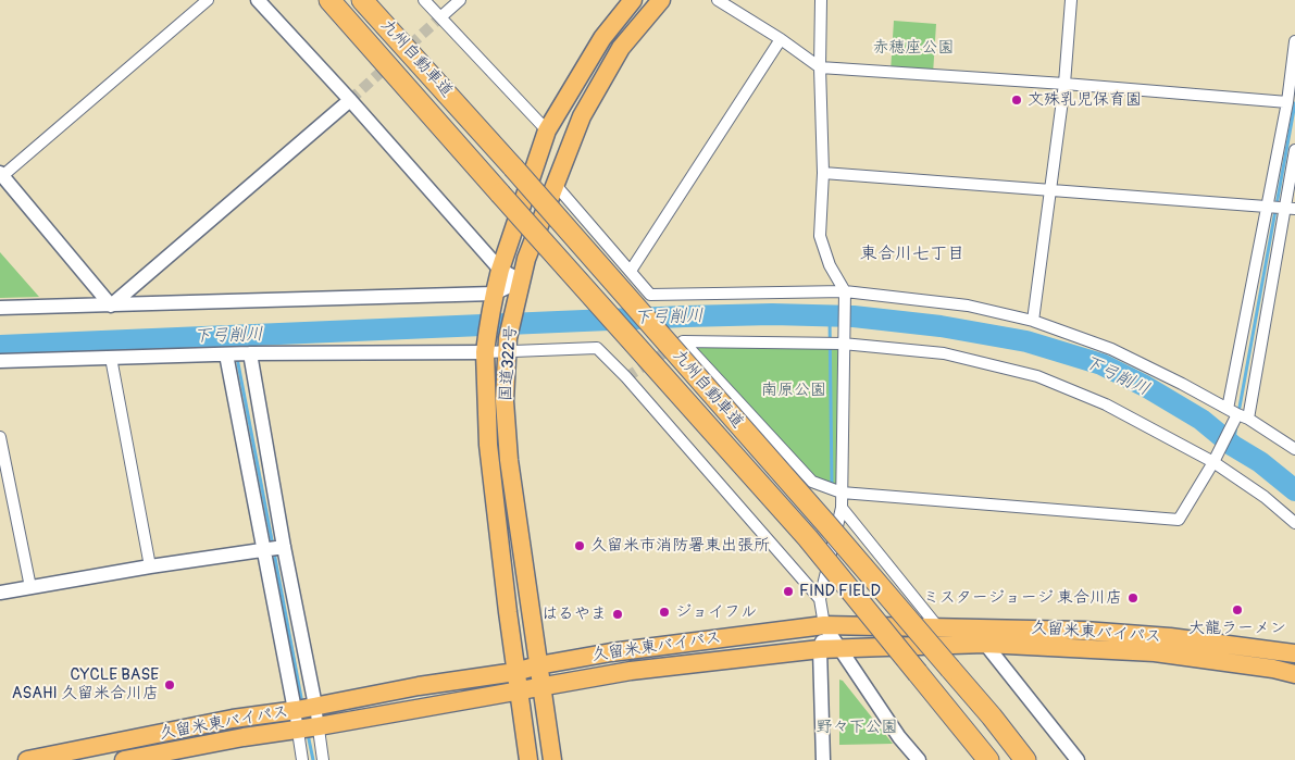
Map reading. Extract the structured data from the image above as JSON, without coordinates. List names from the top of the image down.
{
  "streets": {
    "highway": ["九州自動車道", "国道322号", "久留米東バイパス"]
  },
  "crossings": [
    ["国道322号", "久留米東バイパス"]
  ],
  "districts": ["東合川七丁目"],
  "water": ["下弓削川"],
  "parks": ["赤穂座公園", "南原公園", "野々下公園"],
  "places": [
    "文殊乳児保育園",
    "久留米市消防署東出張所",
    "FIND FIELD",
    "ミスタージョージ 東合川店",
    "大龍ラーメン",
    "ジョイフル",
    "はるやま",
    "CYCLE BASE ASAHI 久留米合川店"
  ]
}
